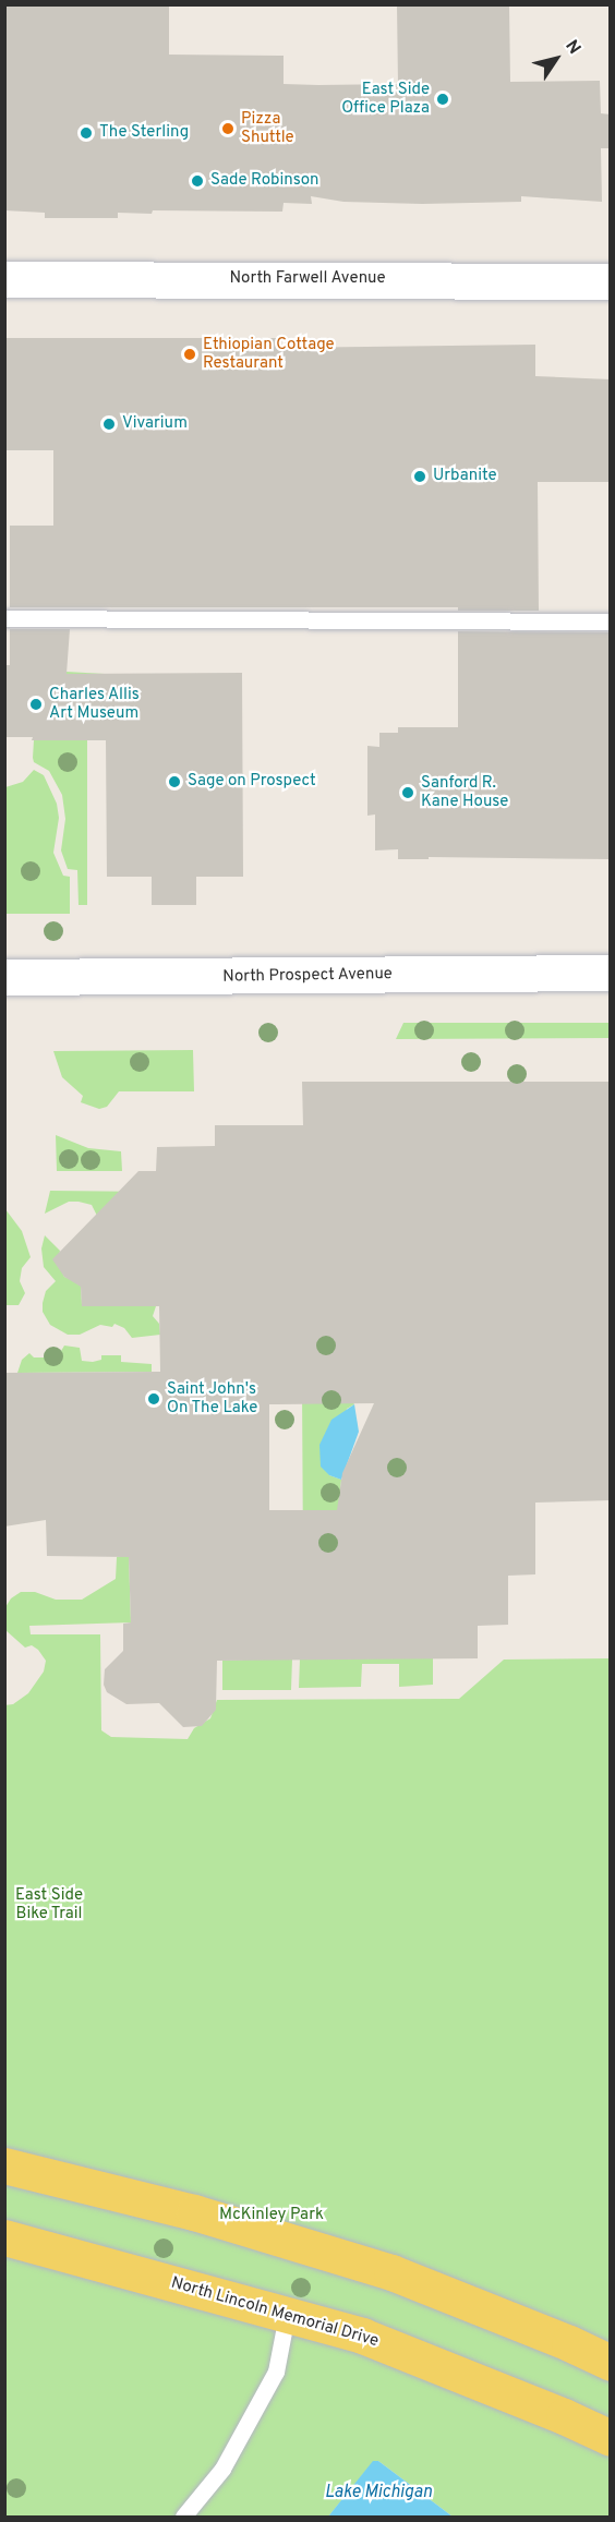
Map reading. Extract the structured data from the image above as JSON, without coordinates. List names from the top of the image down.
{
  "streets": {
    "main road": ["North Farwell Avenue", "North Prospect Avenue", "North Lincoln Memorial Drive"]
  },
  "water": ["Lake Michigan"],
  "parks": ["East Side Bike Trail", "McKinley Park"],
  "places": [
    "East Side Office Plaza",
    "Pizza Shuttle",
    "The Sterling",
    "Sade Robinson",
    "Ethiopian Cottage Restaurant",
    "Vivarium",
    "Urbanite",
    "Charles Allis Art Museum",
    "Sage on Prospect",
    "Sanford R. Kane House",
    "Saint John's On The Lake"
  ],
  "north": "top right"
}
